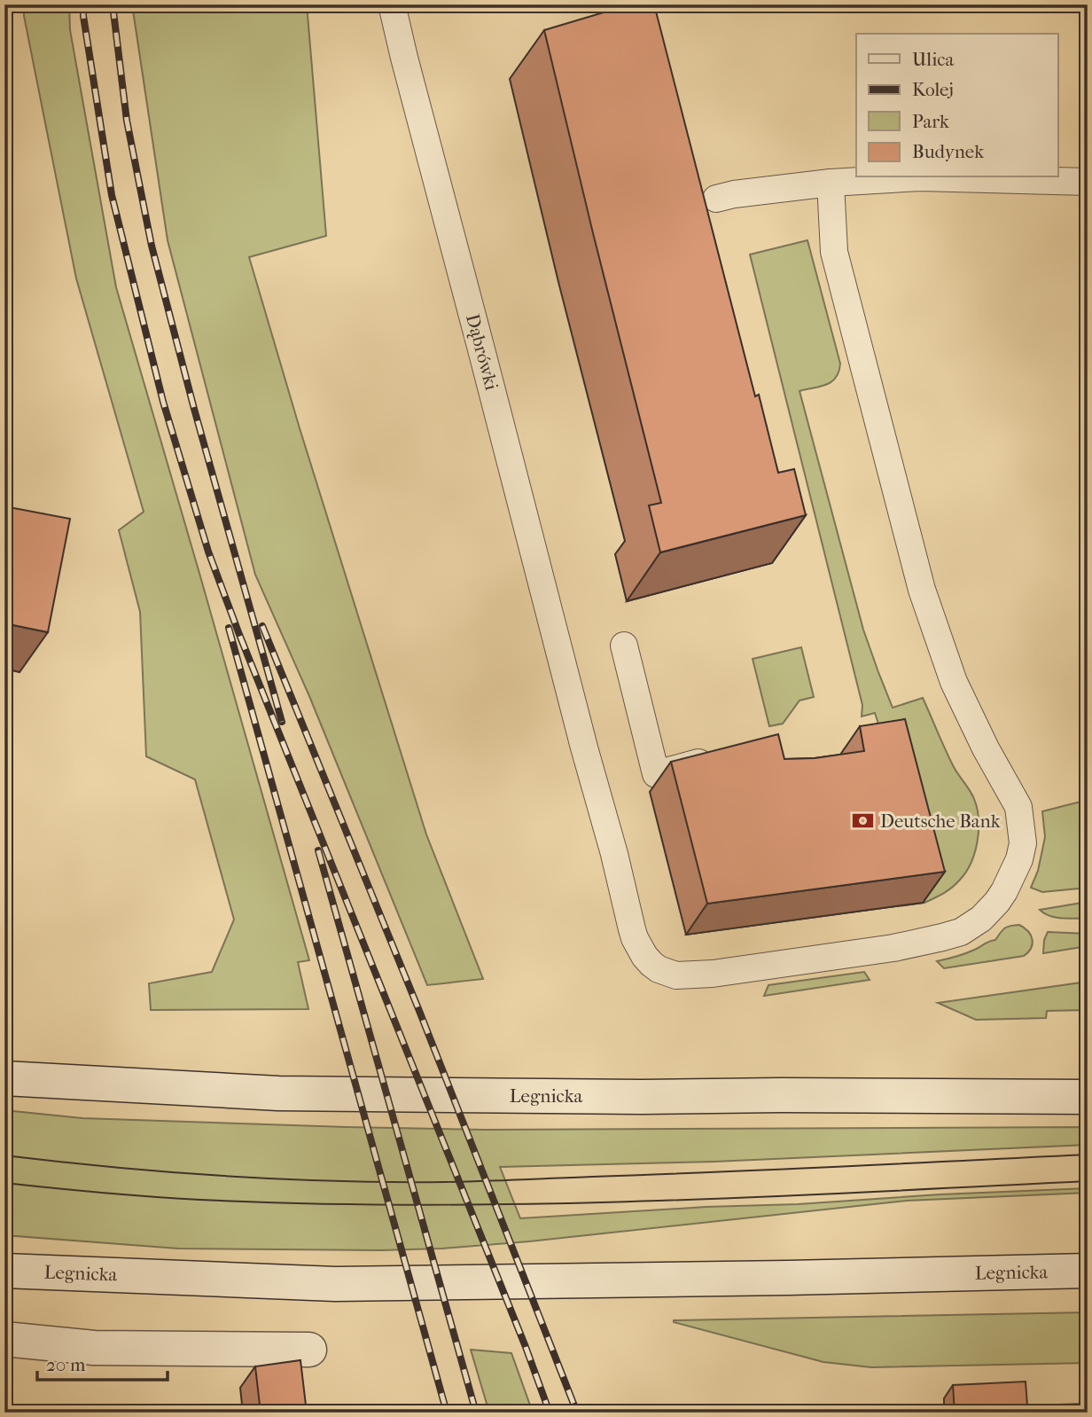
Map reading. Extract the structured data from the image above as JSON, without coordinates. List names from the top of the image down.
{
  "streets": {
    "main road": ["Legnicka"],
    "lane": ["Dąbrówki"]
  },
  "places": {
    "bank": ["Deutsche Bank"]
  },
  "legend": [
    "Ulica",
    "Kolej",
    "Park",
    "Budynek"
  ],
  "scale_bar": "20 m"
}
